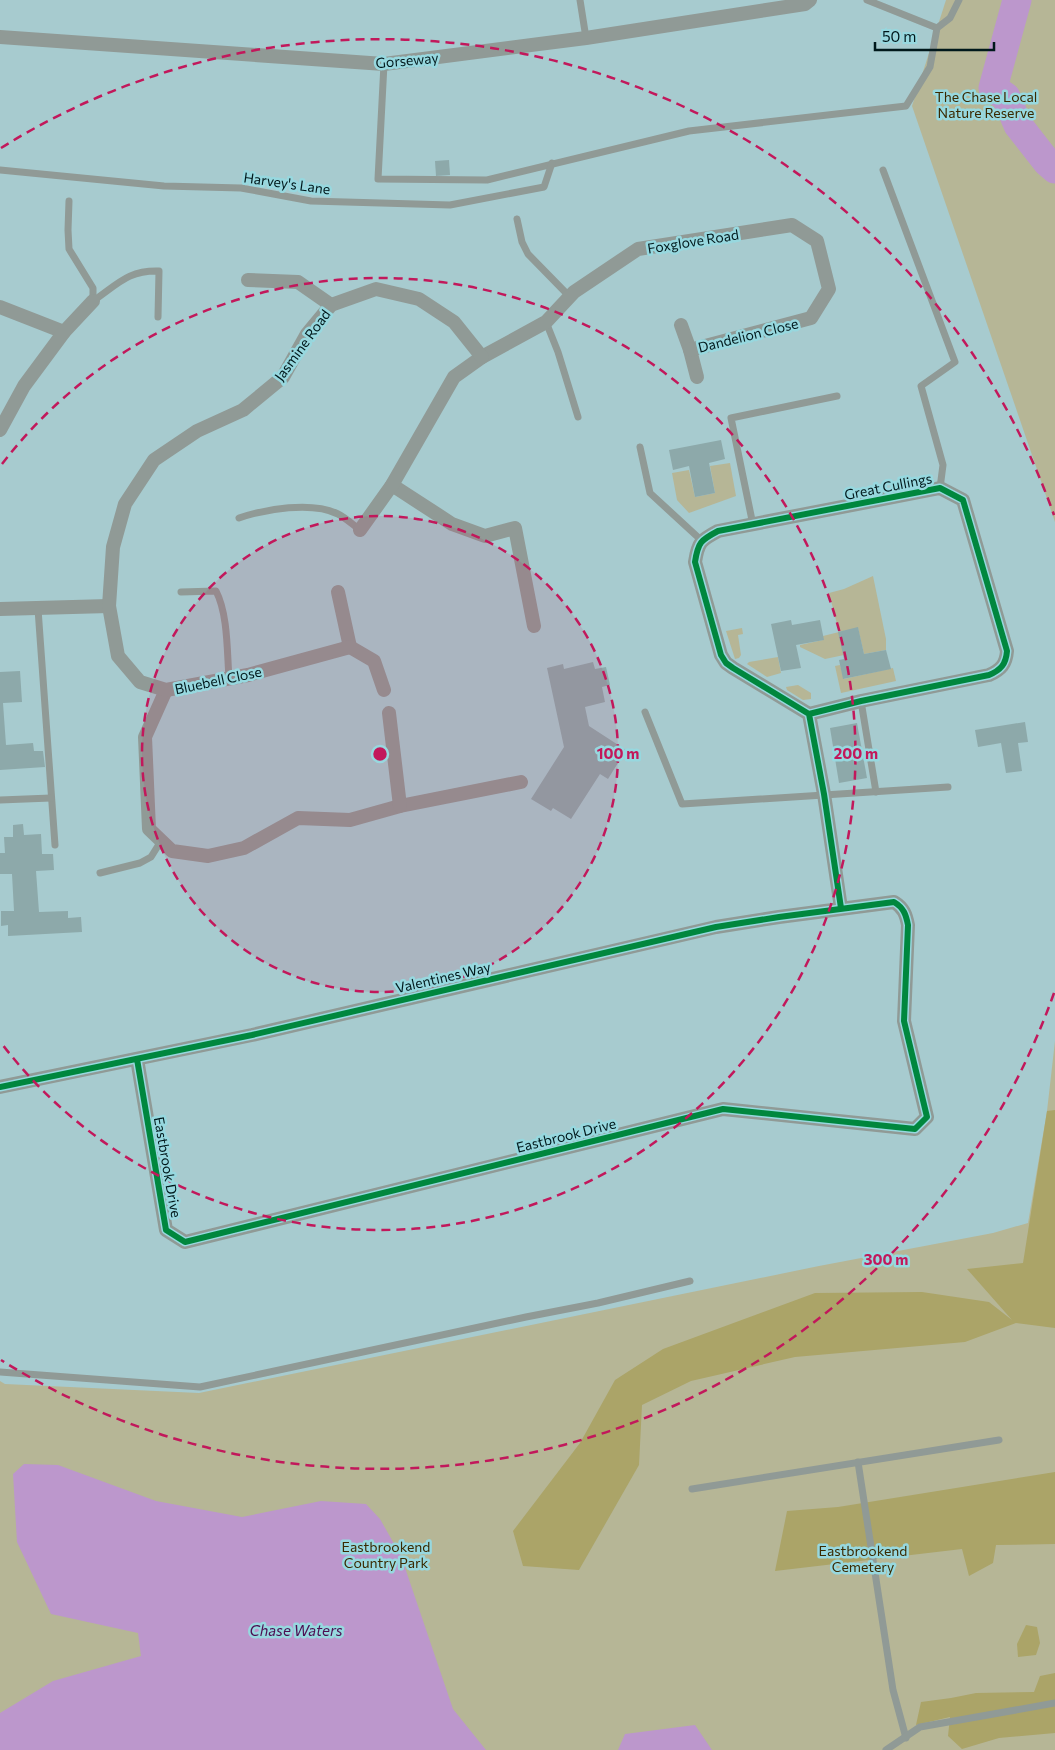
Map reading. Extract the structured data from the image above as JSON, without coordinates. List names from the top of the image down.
{
  "streets": {
    "street": [
      "Gorseway",
      "Foxglove Road",
      "Dandelion Close",
      "Jasmine Road",
      "Great Cullings",
      "Bluebell Close",
      "Valentines Way",
      "Eastbrook Drive"
    ],
    "lane": ["Harvey's Lane"]
  },
  "crossings": [
    ["Foxglove Road", "Dandelion Close"],
    ["Foxglove Road", "Jasmine Road"],
    ["Jasmine Road", "Bluebell Close"],
    ["Valentines Way", "Eastbrook Drive"]
  ],
  "water": ["Chase Waters"],
  "parks": ["The Chase Local Nature Reserve", "Eastbrookend Country Park", "Eastbrookend Cemetery"],
  "scale_bar": "50 m",
  "rings": ["100 m", "200 m", "300 m"]
}
